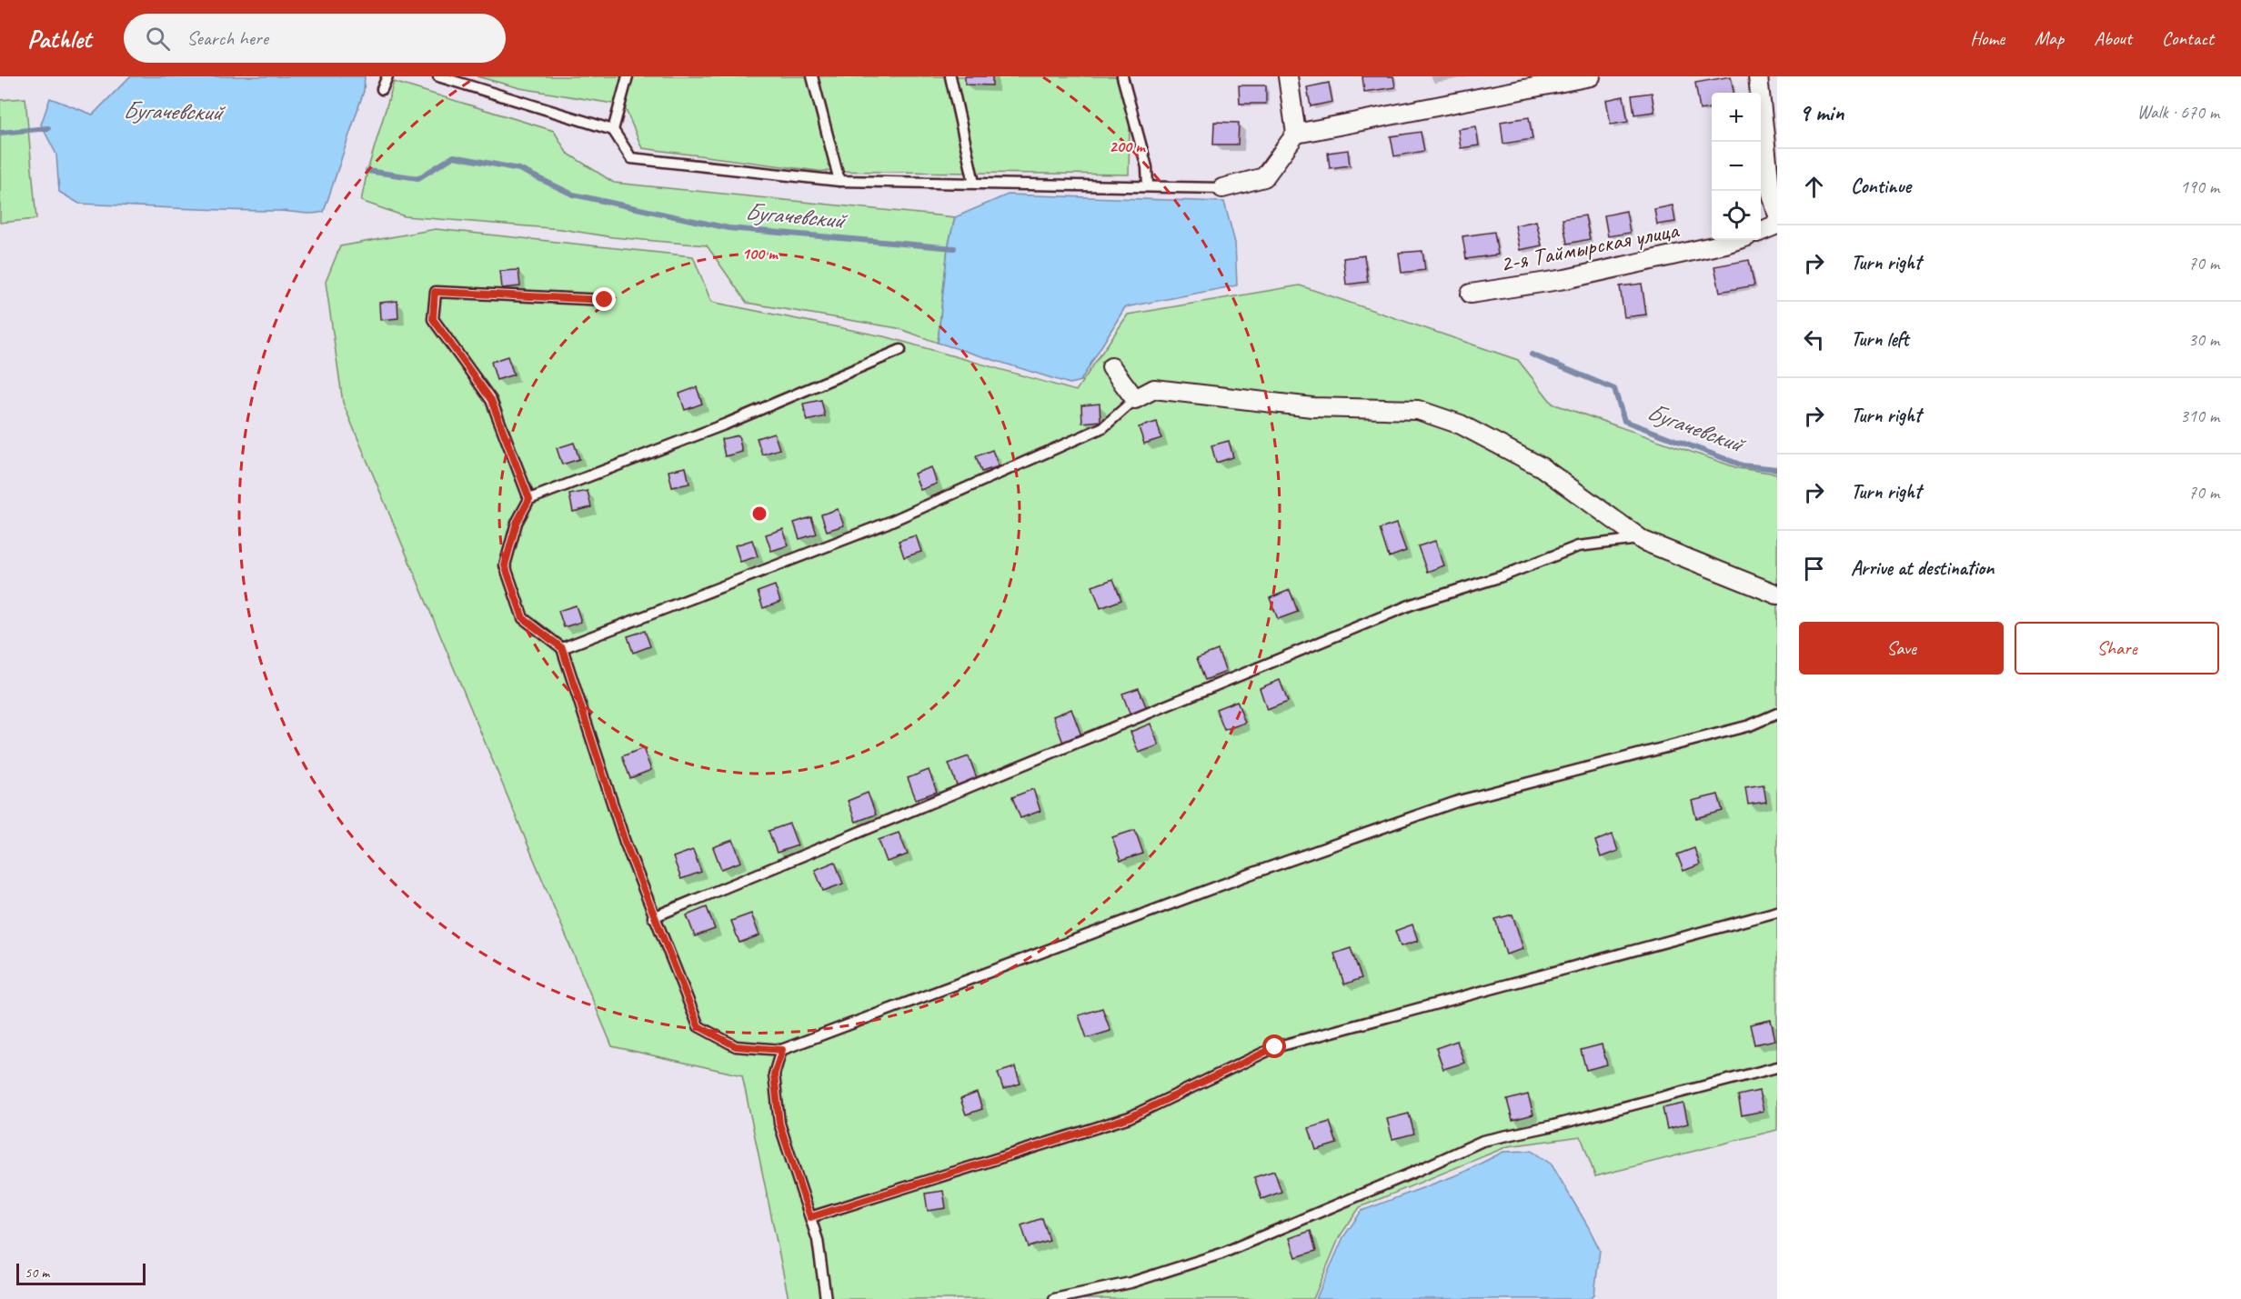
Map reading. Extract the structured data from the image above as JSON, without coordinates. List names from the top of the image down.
{
  "streets": {
    "street": ["2-я Таймырская улица"]
  },
  "water": ["Бугачевский"],
  "scale_bar": "50 m",
  "page": {
    "header": "Pathlet",
    "search": "Search here",
    "nav": [
      "Home",
      "Map",
      "About",
      "Contact"
    ],
    "heading": ["9 min", "Walk · 670 m"],
    "map_buttons": ["+", "−"],
    "list": [
      ["Continue", "190 m"],
      ["Turn right", "70 m"],
      ["Turn left", "30 m"],
      ["Turn right", "310 m"],
      ["Turn right", "70 m"],
      "Arrive at destination"
    ],
    "buttons": ["Save", "Share"],
    "scale": "50 m"
  },
  "rings": ["200 m", "100 m"]
}
